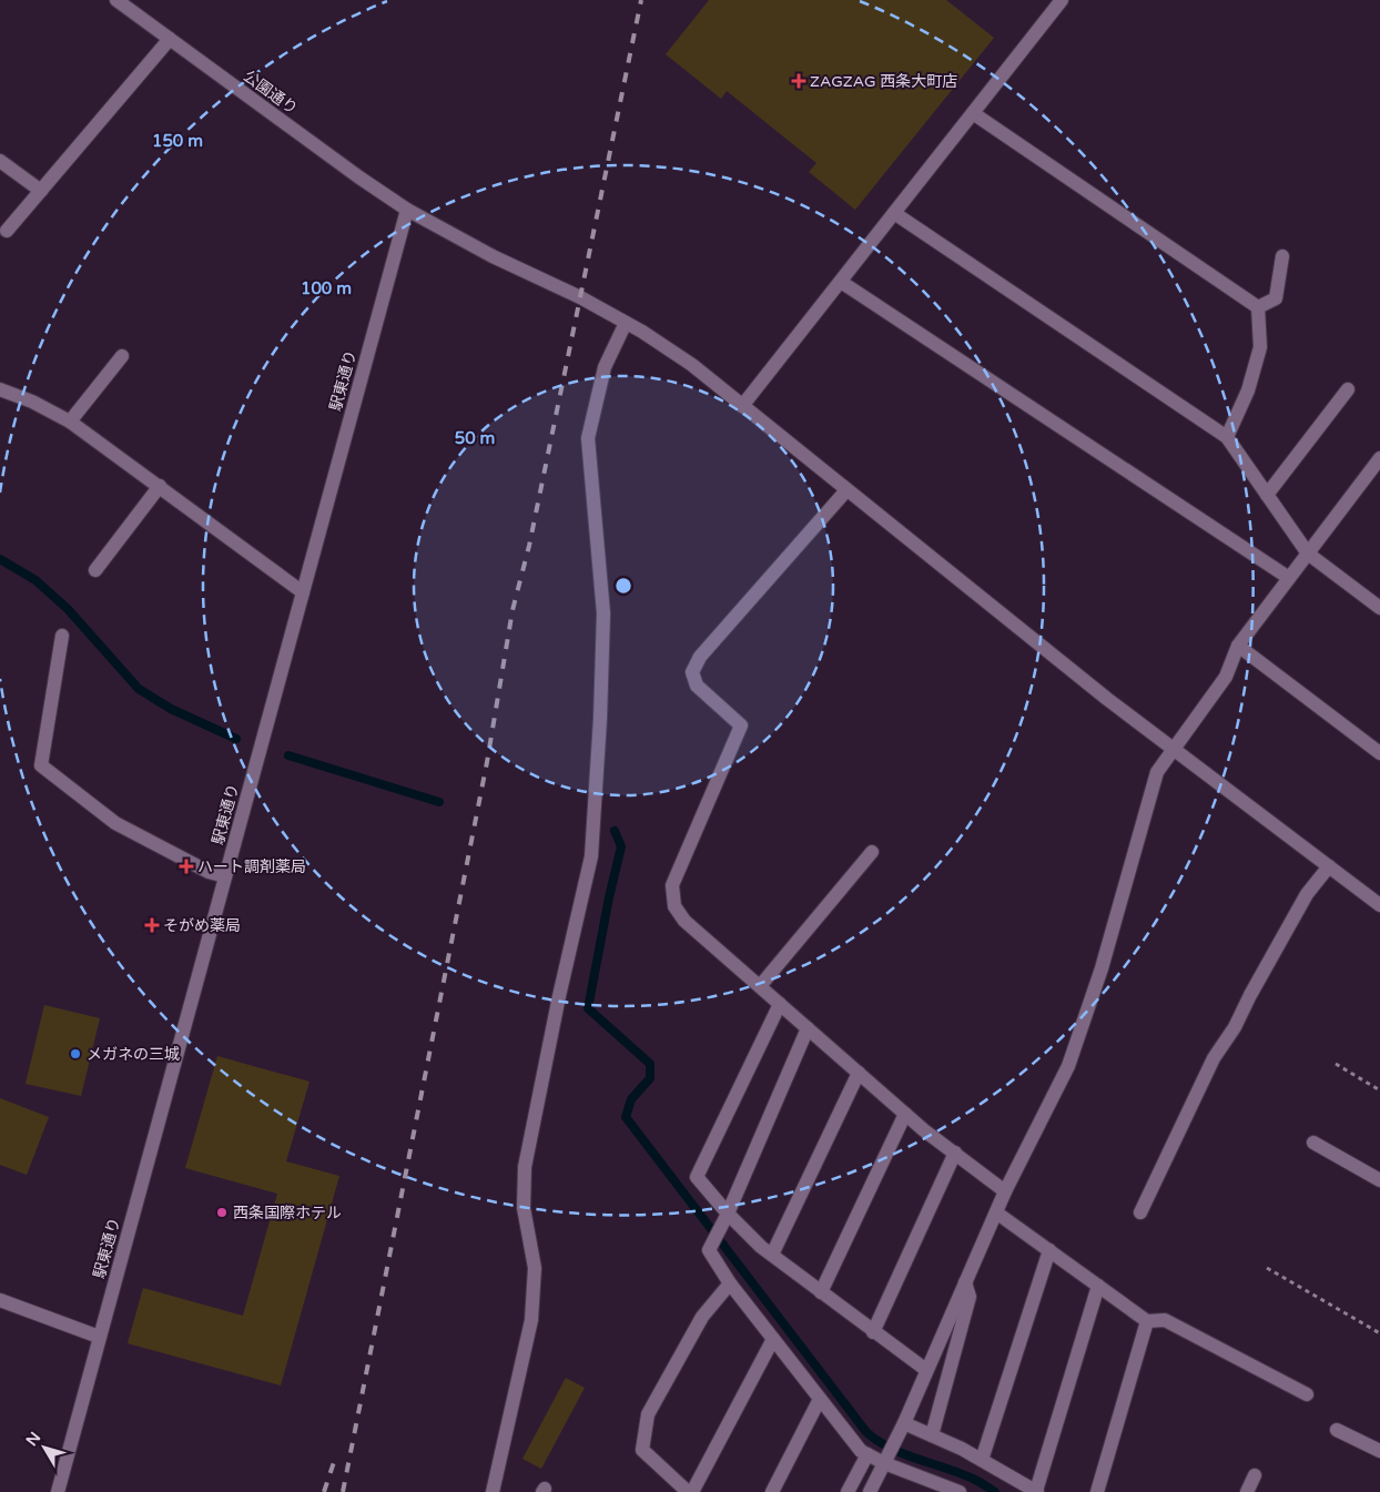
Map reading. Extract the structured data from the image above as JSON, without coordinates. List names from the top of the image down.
{
  "streets": {
    "street": ["公園通り", "駅東通り"]
  },
  "crossings": [
    ["公園通り", "駅東通り"]
  ],
  "places": {
    "health": ["ZAGZAG 西条大町店", "ハート調剤薬局", "そがめ薬局"],
    "other": ["メガネの三城", "西条国際ホテル"]
  },
  "north": "top left",
  "rings": ["150 m", "100 m", "50 m"]
}
